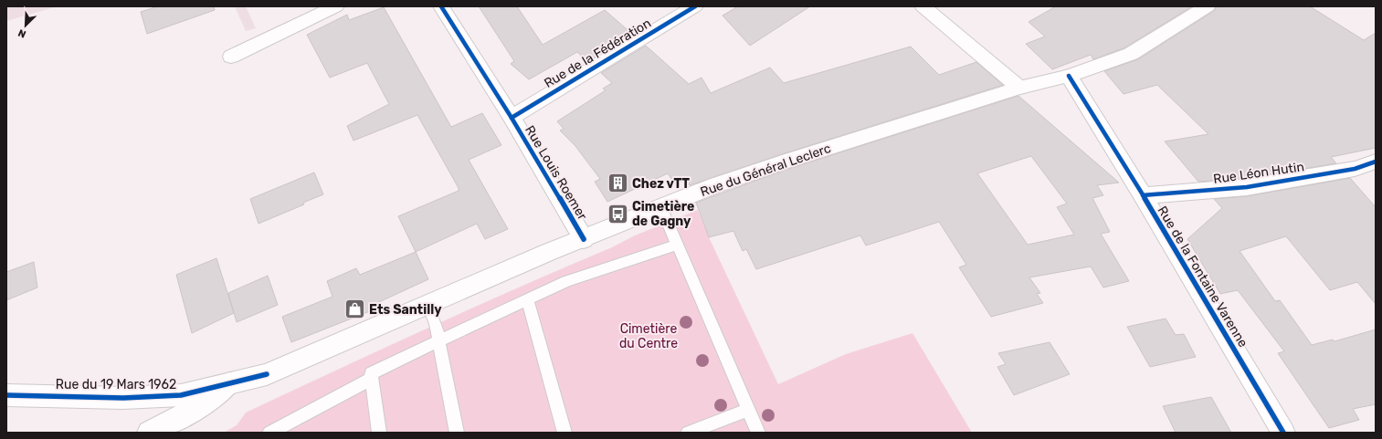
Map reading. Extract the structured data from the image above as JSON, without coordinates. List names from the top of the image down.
{
  "streets": {
    "street": [
      "Rue de la Fédération",
      "Rue du Général Leclerc",
      "Rue Louis Roemer",
      "Rue Léon Hutin",
      "Rue de la Fontaine Varenne",
      "Rue du 19 Mars 1962"
    ]
  },
  "crossings": [
    ["Rue de la Fédération", "Rue Louis Roemer"],
    ["Rue du Général Leclerc", "Rue Louis Roemer"],
    ["Rue du Général Leclerc", "Rue de la Fontaine Varenne"],
    ["Rue du Général Leclerc", "Rue du 19 Mars 1962"],
    ["Rue Léon Hutin", "Rue de la Fontaine Varenne"]
  ],
  "parks": ["Cimetière du Centre"],
  "places": {
    "building": ["Chez vTT"],
    "bus stop": ["Cimetière de Gagny"],
    "shop": ["Ets Santilly"]
  },
  "north": "bottom left"
}
